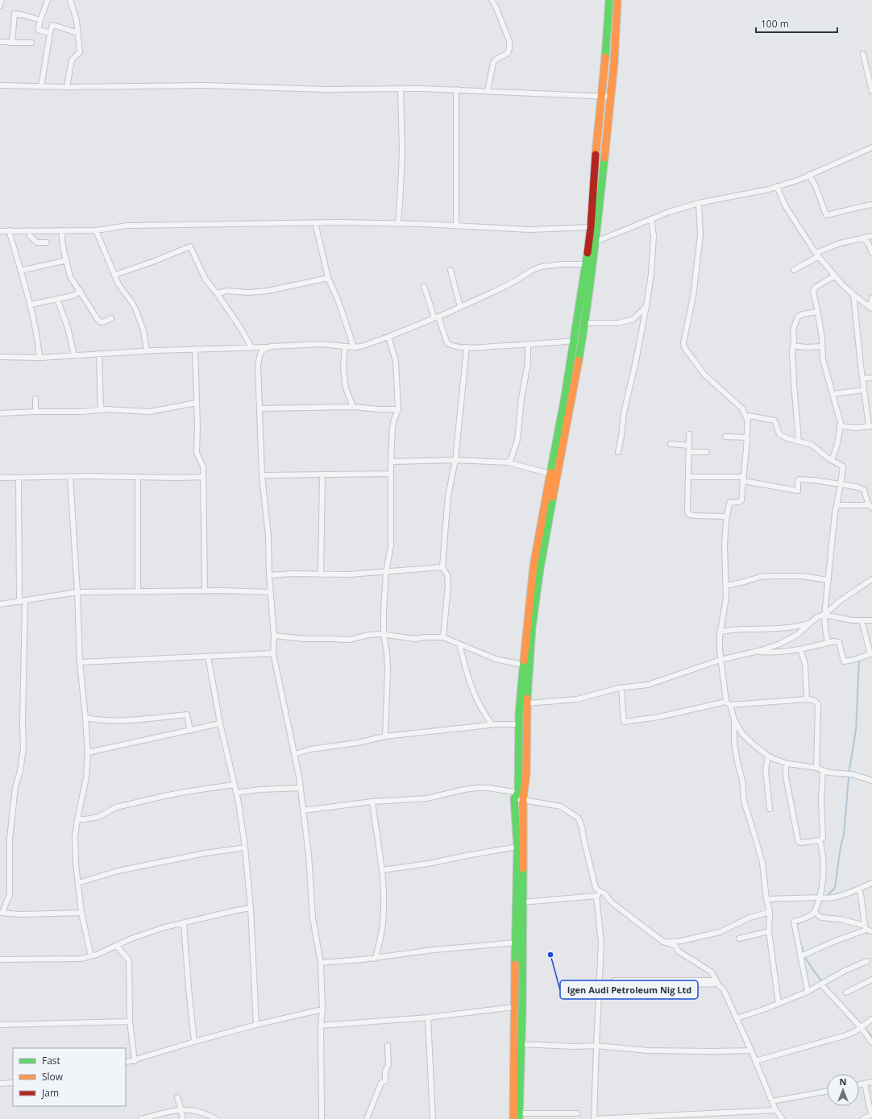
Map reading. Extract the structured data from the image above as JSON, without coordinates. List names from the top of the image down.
{
  "places": ["Igen Audi Petroleum Nig Ltd"],
  "legend": ["Fast", "Slow", "Jam"],
  "scale_bar": "100 m",
  "north": "top"
}
